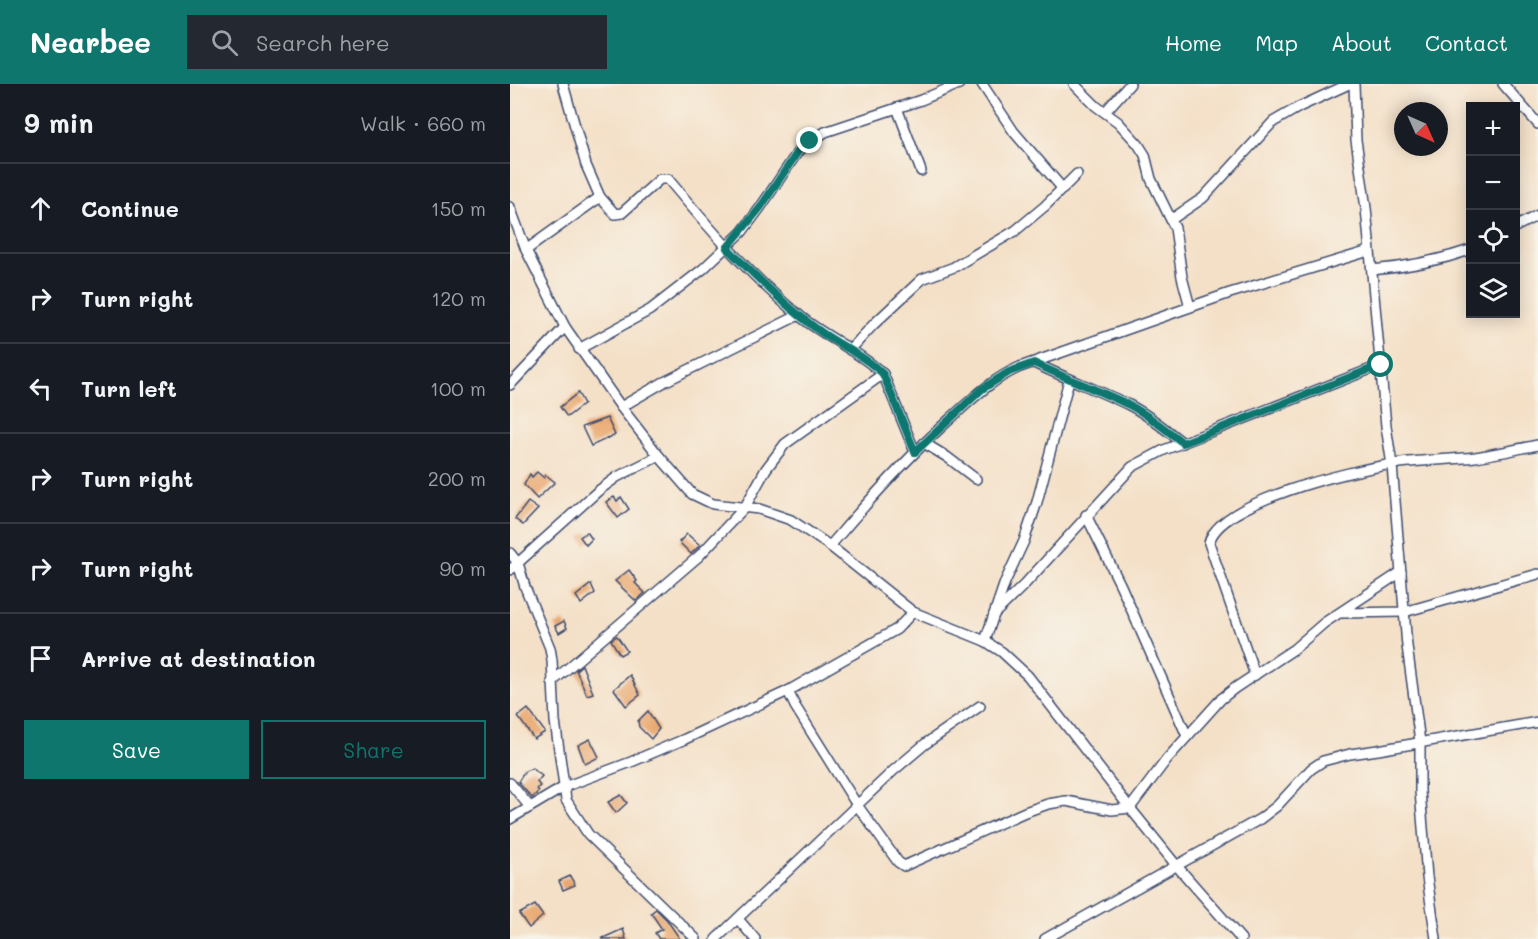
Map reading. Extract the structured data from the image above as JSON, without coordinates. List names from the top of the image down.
{
  "north": "bottom right",
  "page": {
    "header": "Nearbee",
    "search": "Search here",
    "nav": [
      "Home",
      "Map",
      "About",
      "Contact"
    ],
    "heading": ["9 min", "Walk · 660 m"],
    "map_buttons": ["+", "−"],
    "list": [
      ["Continue", "150 m"],
      ["Turn right", "120 m"],
      ["Turn left", "100 m"],
      ["Turn right", "200 m"],
      ["Turn right", "90 m"],
      "Arrive at destination"
    ],
    "buttons": ["Save", "Share"]
  }
}
